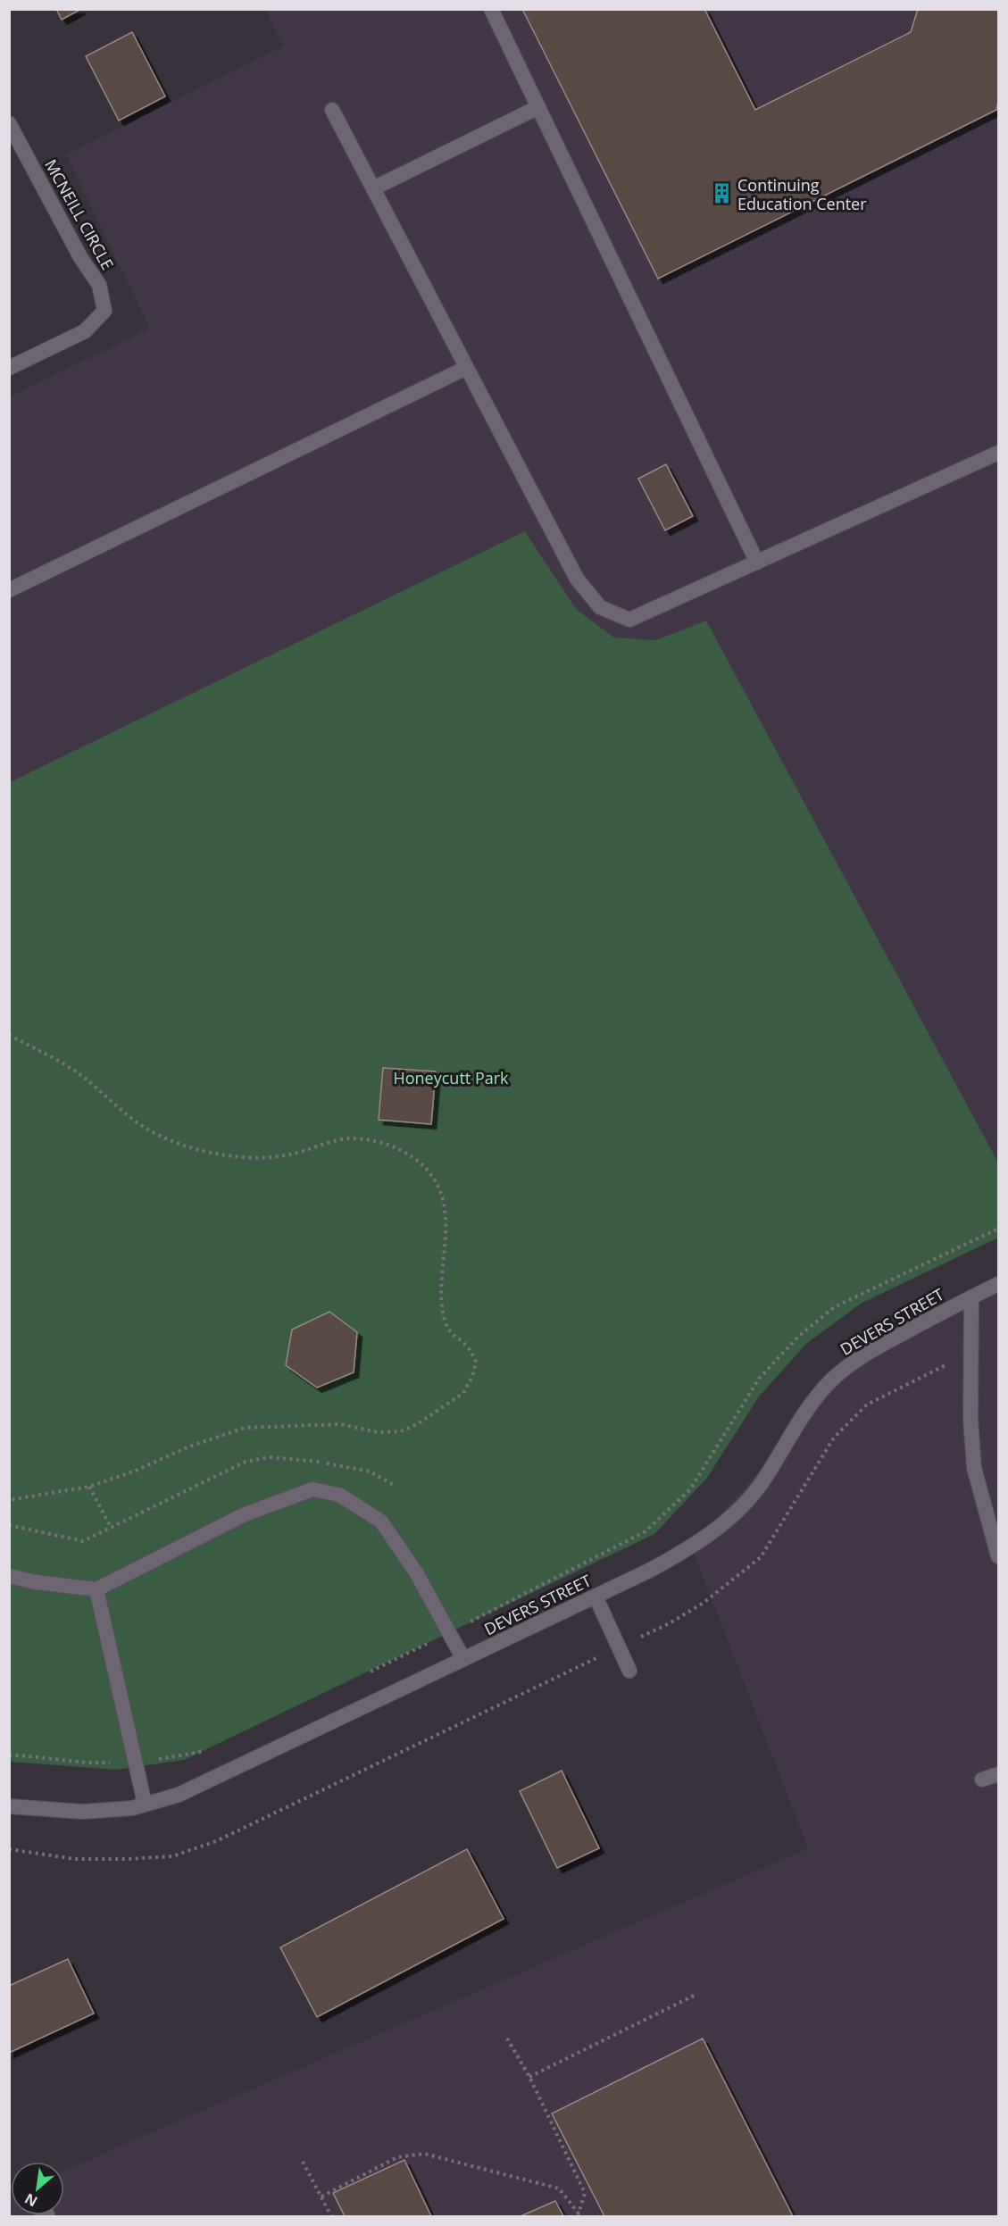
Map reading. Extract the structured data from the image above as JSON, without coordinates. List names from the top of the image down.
{
  "streets": {
    "street": ["MCNEILL CIRCLE", "DEVERS STREET"]
  },
  "parks": ["Honeycutt Park"],
  "places": {
    "building": ["Continuing Education Center"]
  },
  "north": "bottom left"
}
